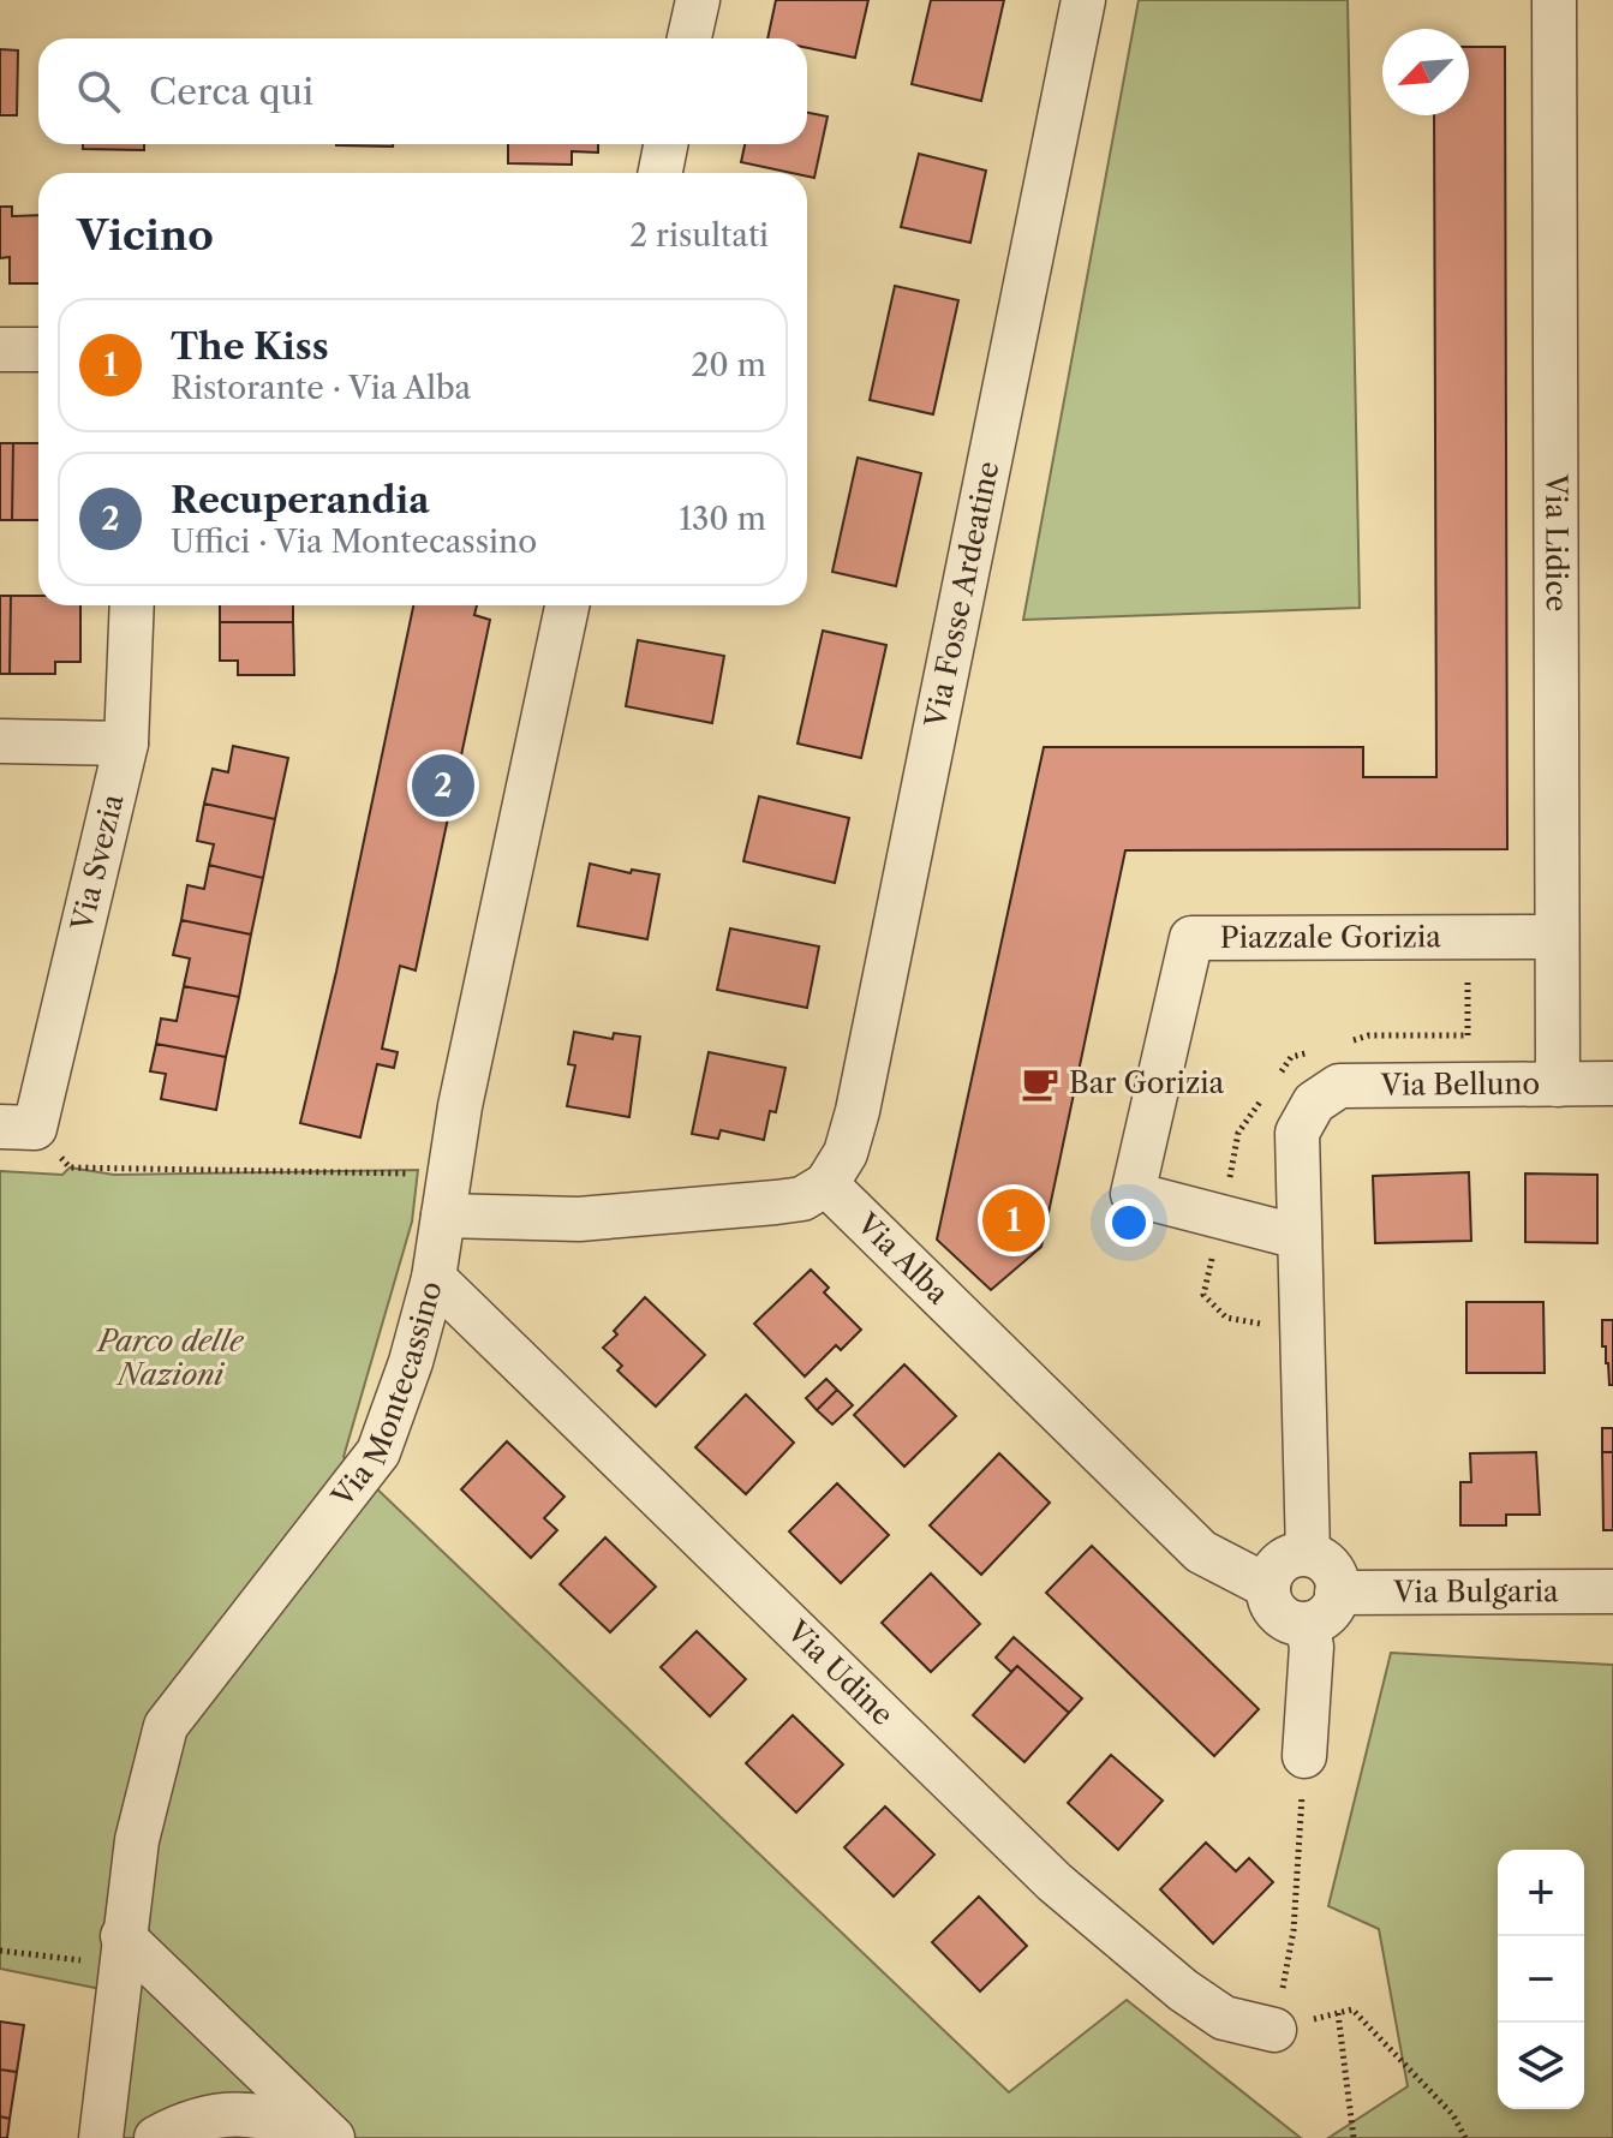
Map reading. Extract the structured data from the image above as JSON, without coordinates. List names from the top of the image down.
{
  "streets": {
    "street": [
      "Via Lidice",
      "Via Fosse Ardeatine",
      "Via Svezia",
      "Piazzale Gorizia",
      "Via Belluno",
      "Via Alba",
      "Via Montecassino",
      "Via Bulgaria",
      "Via Udine"
    ]
  },
  "crossings": [
    ["Via Lidice", "Piazzale Gorizia"],
    ["Via Lidice", "Via Belluno"],
    ["Via Fosse Ardeatine", "Via Alba"],
    ["Piazzale Gorizia", "Via Belluno"],
    ["Via Alba", "Via Bulgaria"],
    ["Via Montecassino", "Via Udine"]
  ],
  "parks": ["Parco delle Nazioni"],
  "places": {
    "cafe": ["Bar Gorizia"]
  },
  "north": "bottom left",
  "page": {
    "search": "Cerca qui",
    "heading": ["Vicino", "2 risultati"],
    "list": [
      {
        "mark": "1",
        "name": "The Kiss",
        "note": "Ristorante · Via Alba",
        "value": "20 m"
      },
      {
        "mark": "2",
        "name": "Recuperandia",
        "note": "Uffici · Via Montecassino",
        "value": "130 m"
      }
    ],
    "pins": ["2", "1"],
    "map_buttons": ["+", "−"]
  }
}
